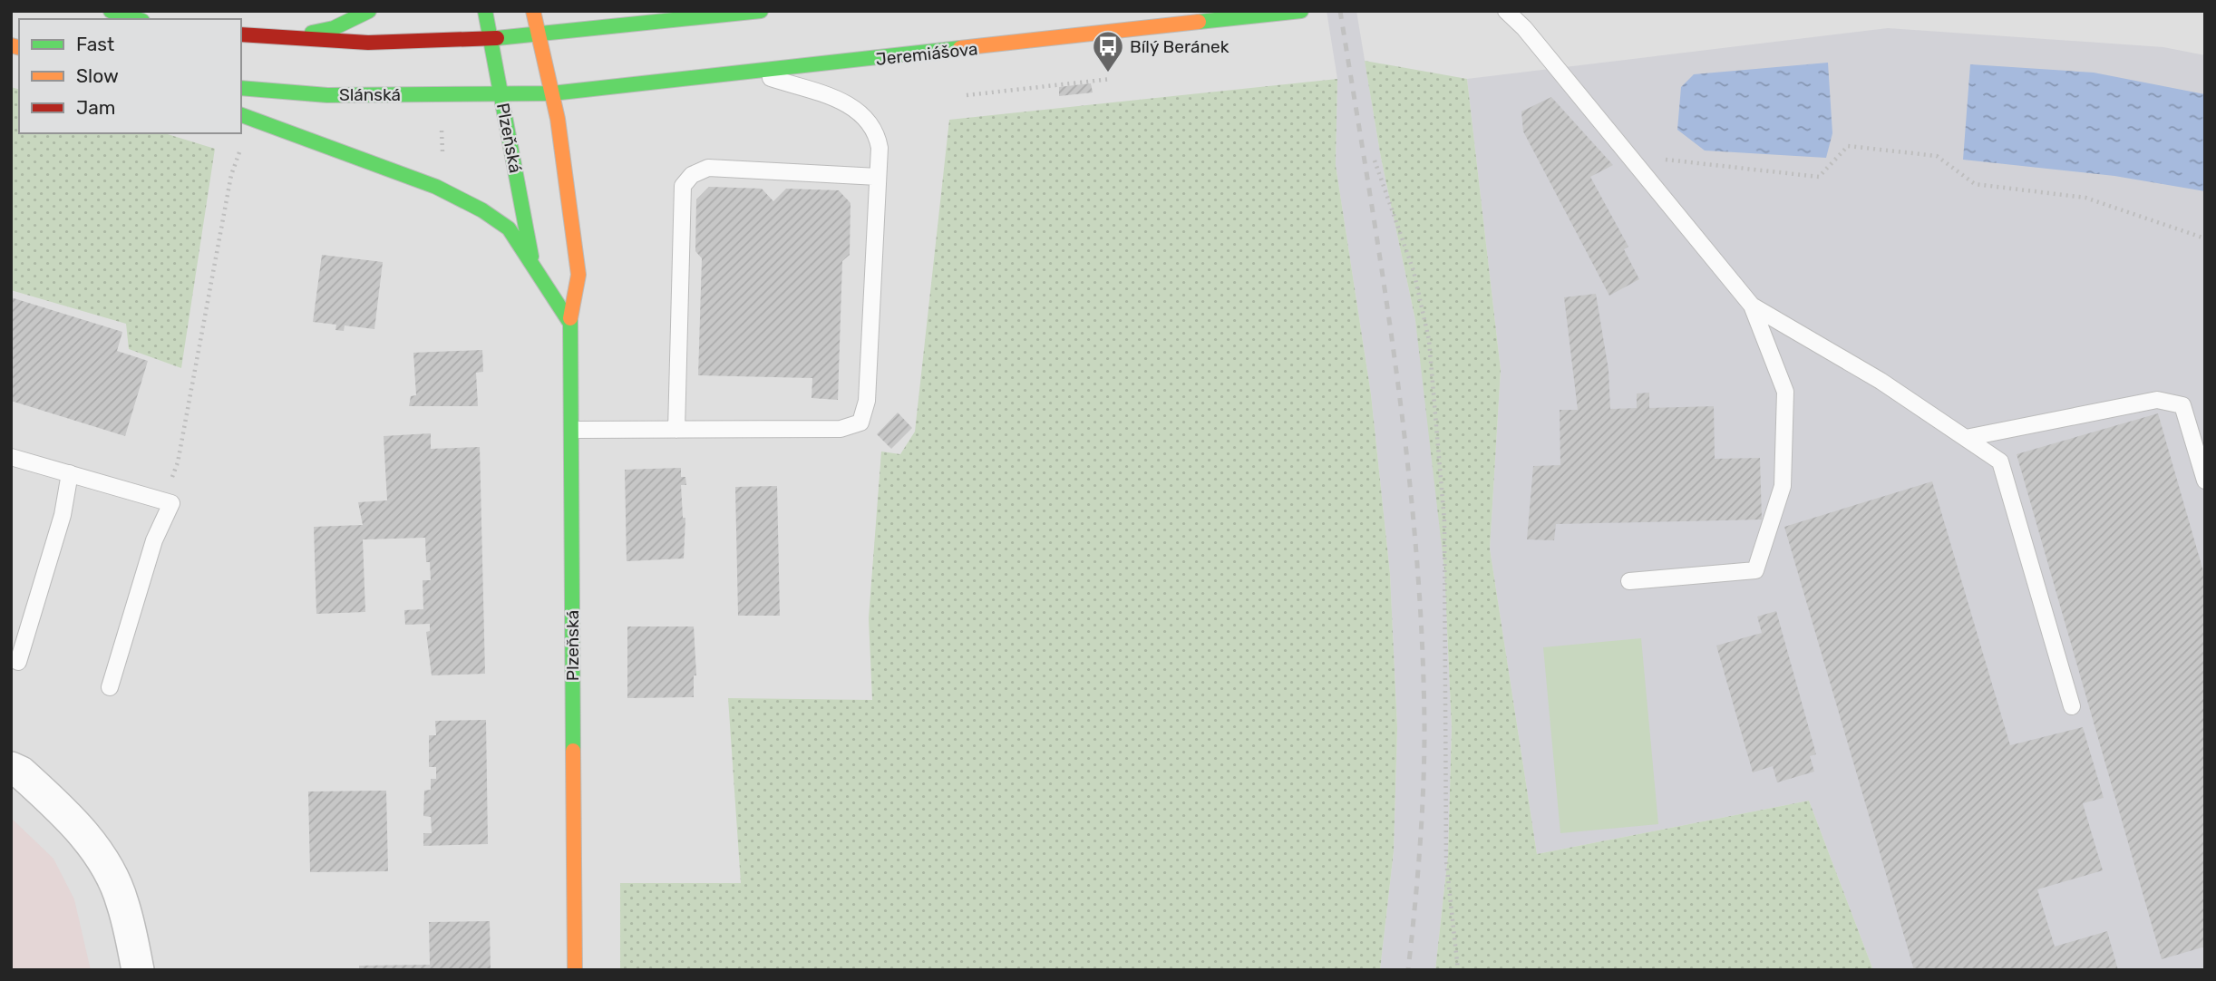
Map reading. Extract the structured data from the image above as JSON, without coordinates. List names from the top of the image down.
{
  "streets": {
    "main road": ["Jeremiášova", "Slánská", "Plzeňská"]
  },
  "crossings": [
    ["Jeremiášova", "Plzeňská"],
    ["Slánská", "Plzeňská"]
  ],
  "places": {
    "bus stop": ["Bílý Beránek"]
  },
  "legend": ["Fast", "Slow", "Jam"]
}
